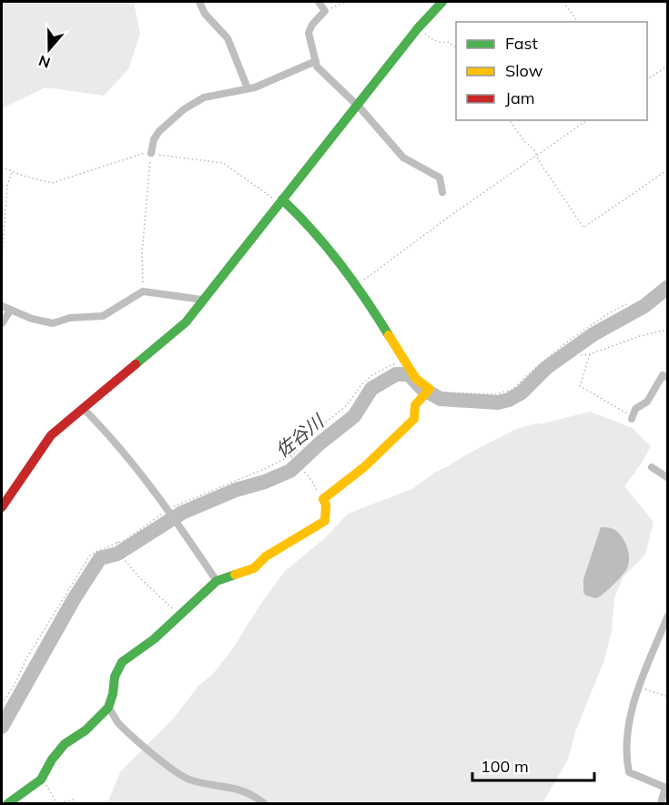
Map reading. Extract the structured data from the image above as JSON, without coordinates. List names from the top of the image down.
{
  "water": ["佐谷川"],
  "legend": ["Fast", "Slow", "Jam"],
  "scale_bar": "100 m",
  "north": "bottom"
}
